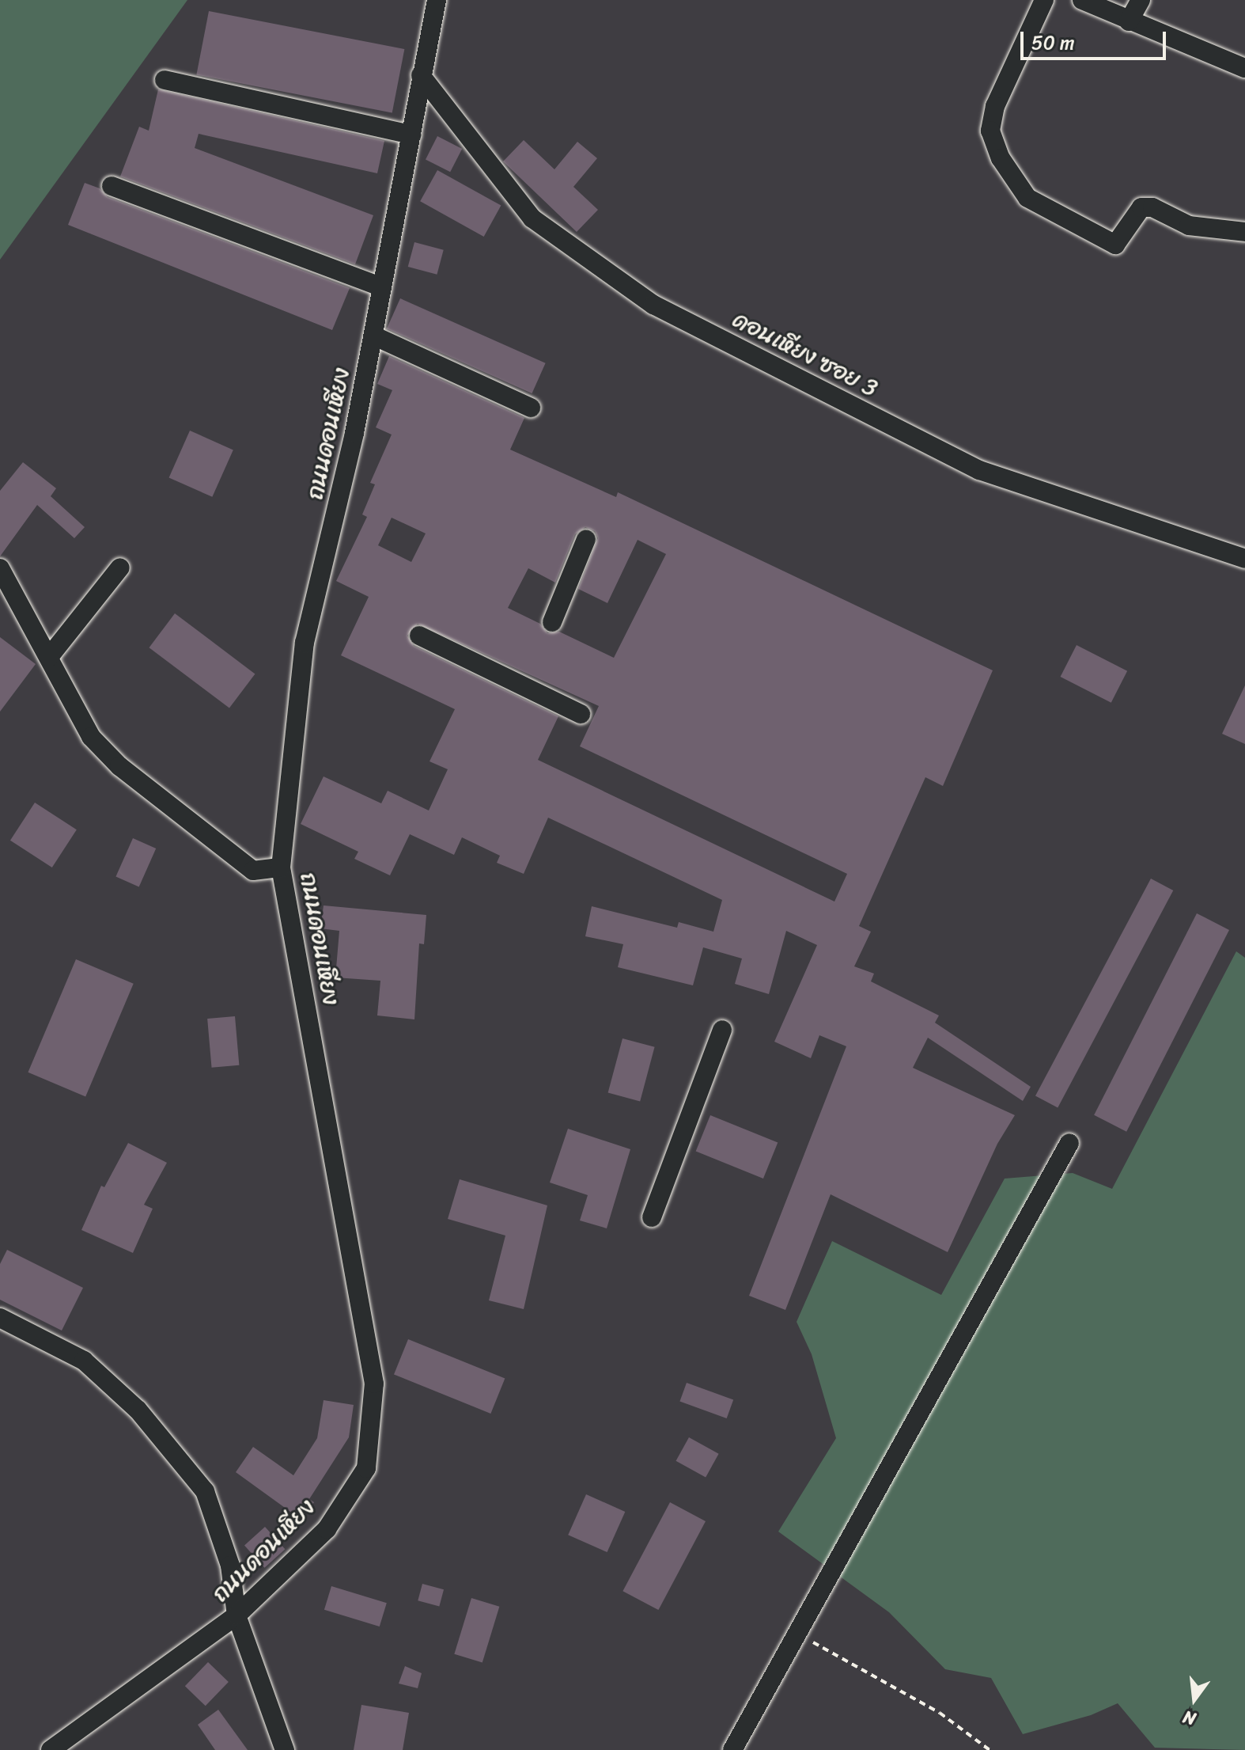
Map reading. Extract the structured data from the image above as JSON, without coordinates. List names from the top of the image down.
{
  "streets": {
    "street": ["ดอนเหียง ซอย 3", "ถนนดอนเหียง"]
  },
  "crossings": [
    ["ดอนเหียง ซอย 3", "ถนนดอนเหียง"]
  ],
  "scale_bar": "50 m",
  "north": "bottom"
}
